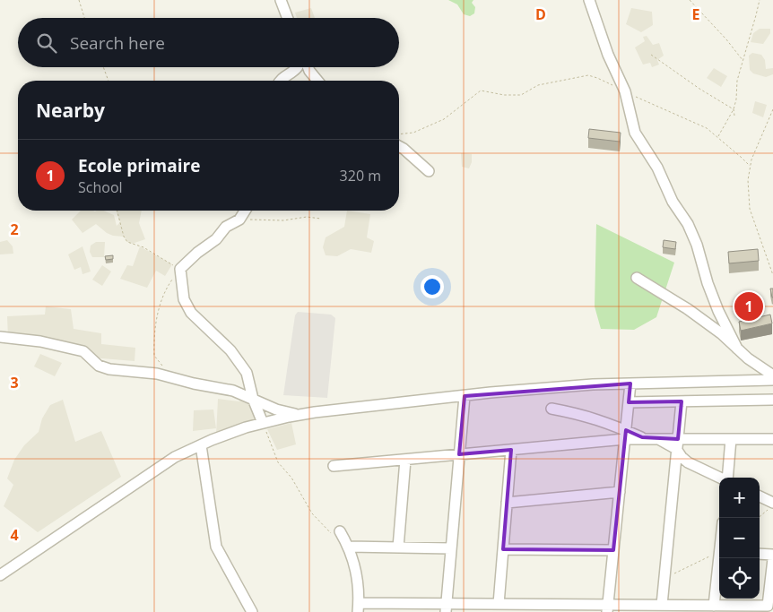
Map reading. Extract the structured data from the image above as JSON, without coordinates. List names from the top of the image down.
{
  "page": {
    "search": "Search here",
    "heading": "Nearby",
    "list": [
      {
        "mark": "1",
        "name": "Ecole primaire",
        "note": "School",
        "value": "320 m"
      }
    ],
    "pins": "1",
    "map_buttons": ["+", "−"]
  },
  "grid": {
    "columns": ["D", "E"],
    "rows": ["2", "3", "4"]
  }
}
